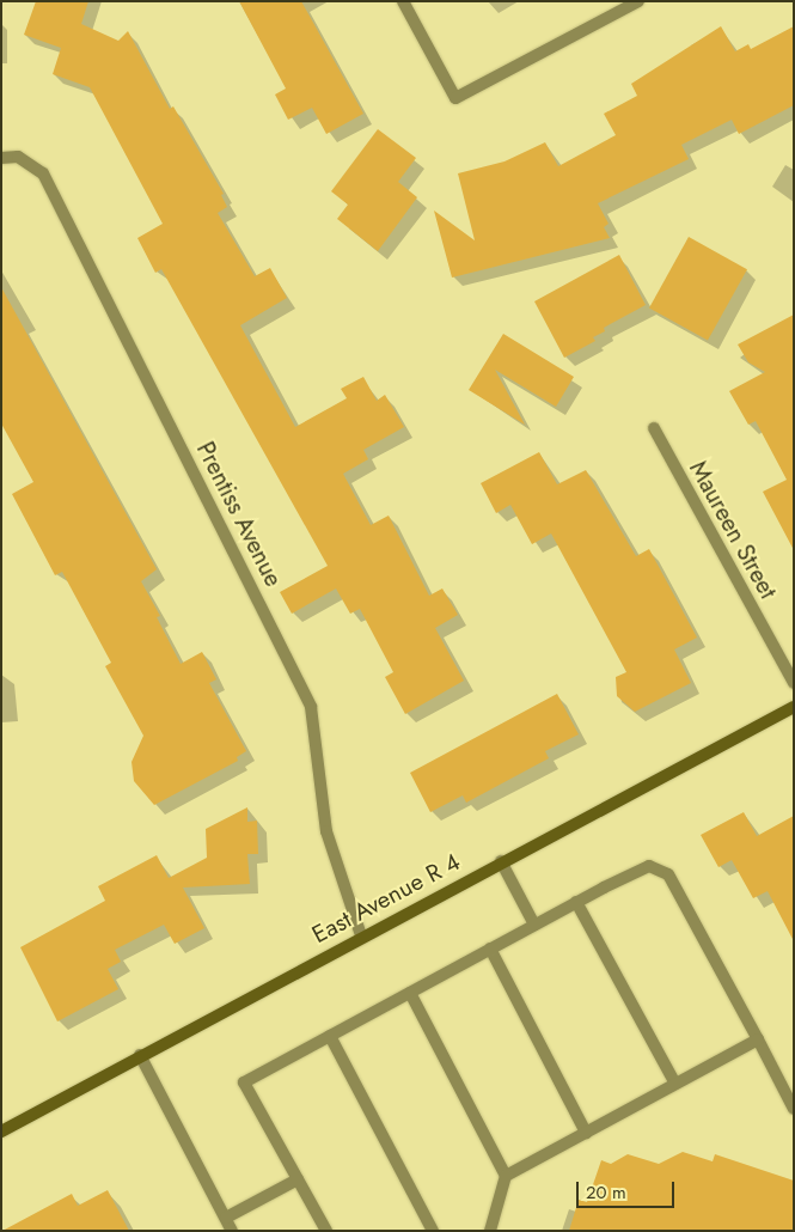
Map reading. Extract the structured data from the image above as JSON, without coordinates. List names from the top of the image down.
{
  "streets": {
    "street": ["Prentiss Avenue", "Maureen Street", "East Avenue R 4"]
  },
  "crossings": [
    ["Prentiss Avenue", "East Avenue R 4"]
  ],
  "scale_bar": "20 m"
}
